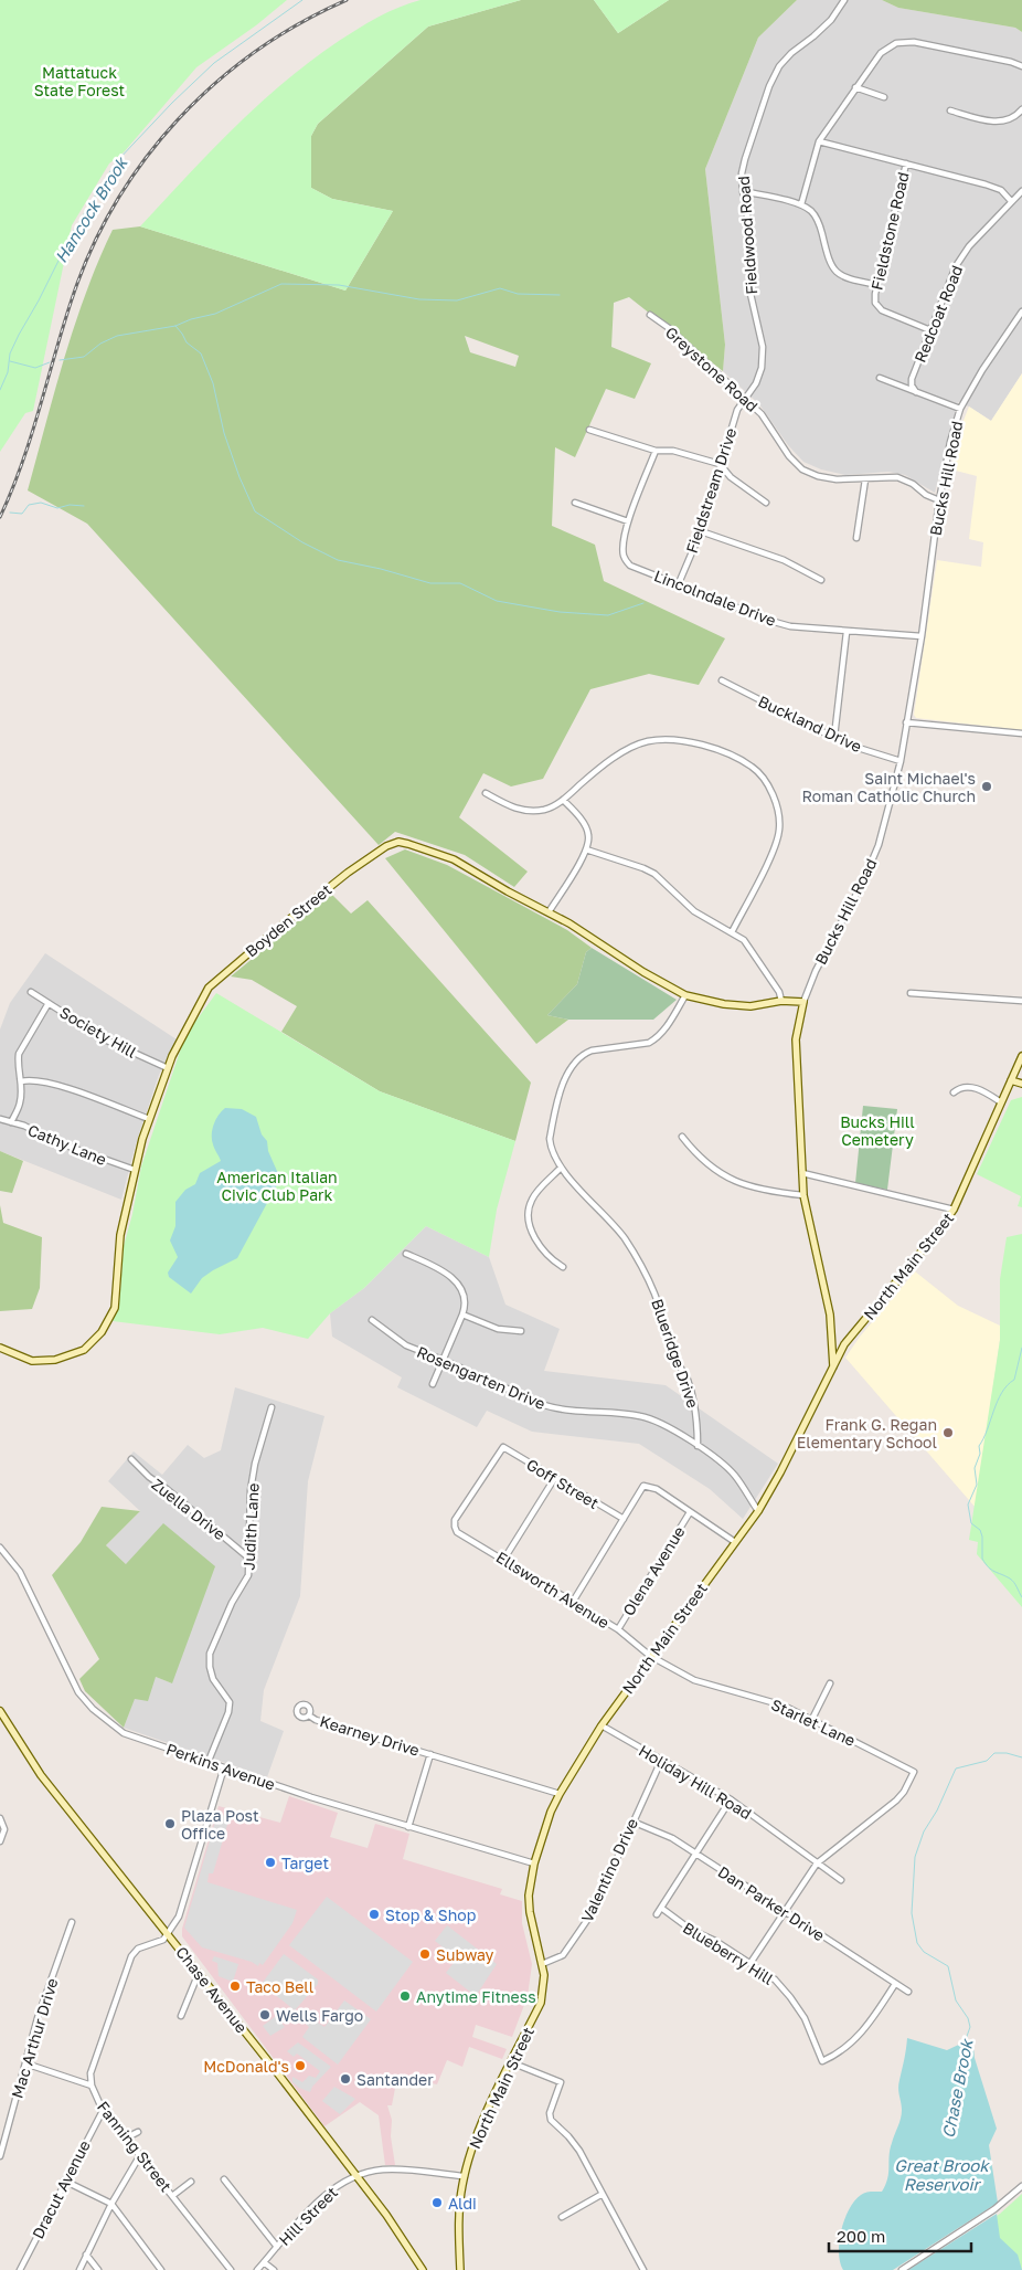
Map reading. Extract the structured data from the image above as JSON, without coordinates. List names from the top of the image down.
{
  "streets": {
    "main road": [
      "Bucks Hill Road",
      "Boyden Street",
      "North Main Street",
      "Chase Avenue"
    ],
    "street": [
      "Fieldstone Road",
      "Fieldwood Road",
      "Redcoat Road",
      "Greystone Road",
      "Fieldstream Drive",
      "Lincolndale Drive",
      "Buckland Drive",
      "Society Hill",
      "Cathy Lane",
      "Blueridge Drive",
      "Rosengarten Drive",
      "Goff Street",
      "Zuella Drive",
      "Judith Lane",
      "Olena Avenue",
      "Ellsworth Avenue",
      "Starlet Lane",
      "Kearney Drive",
      "Perkins Avenue",
      "Holiday Hill Road",
      "Valentino Drive",
      "Dan Parker Drive",
      "Blueberry Hill",
      "Mac Arthur Drive",
      "Fanning Street",
      "Dracut Avenue",
      "Hill Street"
    ]
  },
  "crossings": [
    ["Fieldstone Road", "Redcoat Road"],
    ["Fieldwood Road", "Greystone Road"],
    ["Fieldwood Road", "Fieldstream Drive"],
    ["Greystone Road", "Bucks Hill Road"],
    ["Greystone Road", "Fieldstream Drive"],
    ["Bucks Hill Road", "Lincolndale Drive"],
    ["Bucks Hill Road", "Buckland Drive"],
    ["Bucks Hill Road", "Boyden Street"],
    ["Bucks Hill Road", "North Main Street"],
    ["Fieldstream Drive", "Lincolndale Drive"],
    ["Boyden Street", "Society Hill"],
    ["Boyden Street", "Cathy Lane"],
    ["Boyden Street", "Blueridge Drive"],
    ["North Main Street", "Rosengarten Drive"],
    ["North Main Street", "Ellsworth Avenue"],
    ["North Main Street", "Starlet Lane"],
    ["North Main Street", "Kearney Drive"],
    ["North Main Street", "Perkins Avenue"],
    ["North Main Street", "Holiday Hill Road"],
    ["North Main Street", "Valentino Drive"],
    ["North Main Street", "Hill Street"],
    ["Blueridge Drive", "Rosengarten Drive"],
    ["Goff Street", "Ellsworth Avenue"],
    ["Zuella Drive", "Judith Lane"],
    ["Judith Lane", "Perkins Avenue"],
    ["Olena Avenue", "Ellsworth Avenue"],
    ["Ellsworth Avenue", "Starlet Lane"],
    ["Starlet Lane", "Holiday Hill Road"],
    ["Holiday Hill Road", "Valentino Drive"],
    ["Valentino Drive", "Dan Parker Drive"],
    ["Dan Parker Drive", "Blueberry Hill"],
    ["Chase Avenue", "Fanning Street"],
    ["Chase Avenue", "Hill Street"],
    ["Fanning Street", "Dracut Avenue"]
  ],
  "water": ["Hancock Brook", "Chase Brook", "Great Brook Reservoir"],
  "parks": ["Mattatuck State Forest", "Bucks Hill Cemetery", "American Italian Civic Club Park"],
  "places": [
    "Saint Michael's Roman Catholic Church",
    "Frank G. Regan Elementary School",
    "Plaza Post Office",
    "Target",
    "Stop & Shop",
    "Subway",
    "Taco Bell",
    "Anytime Fitness",
    "Wells Fargo",
    "McDonald's",
    "Santander",
    "Aldi"
  ],
  "scale_bar": "200 m"
}
